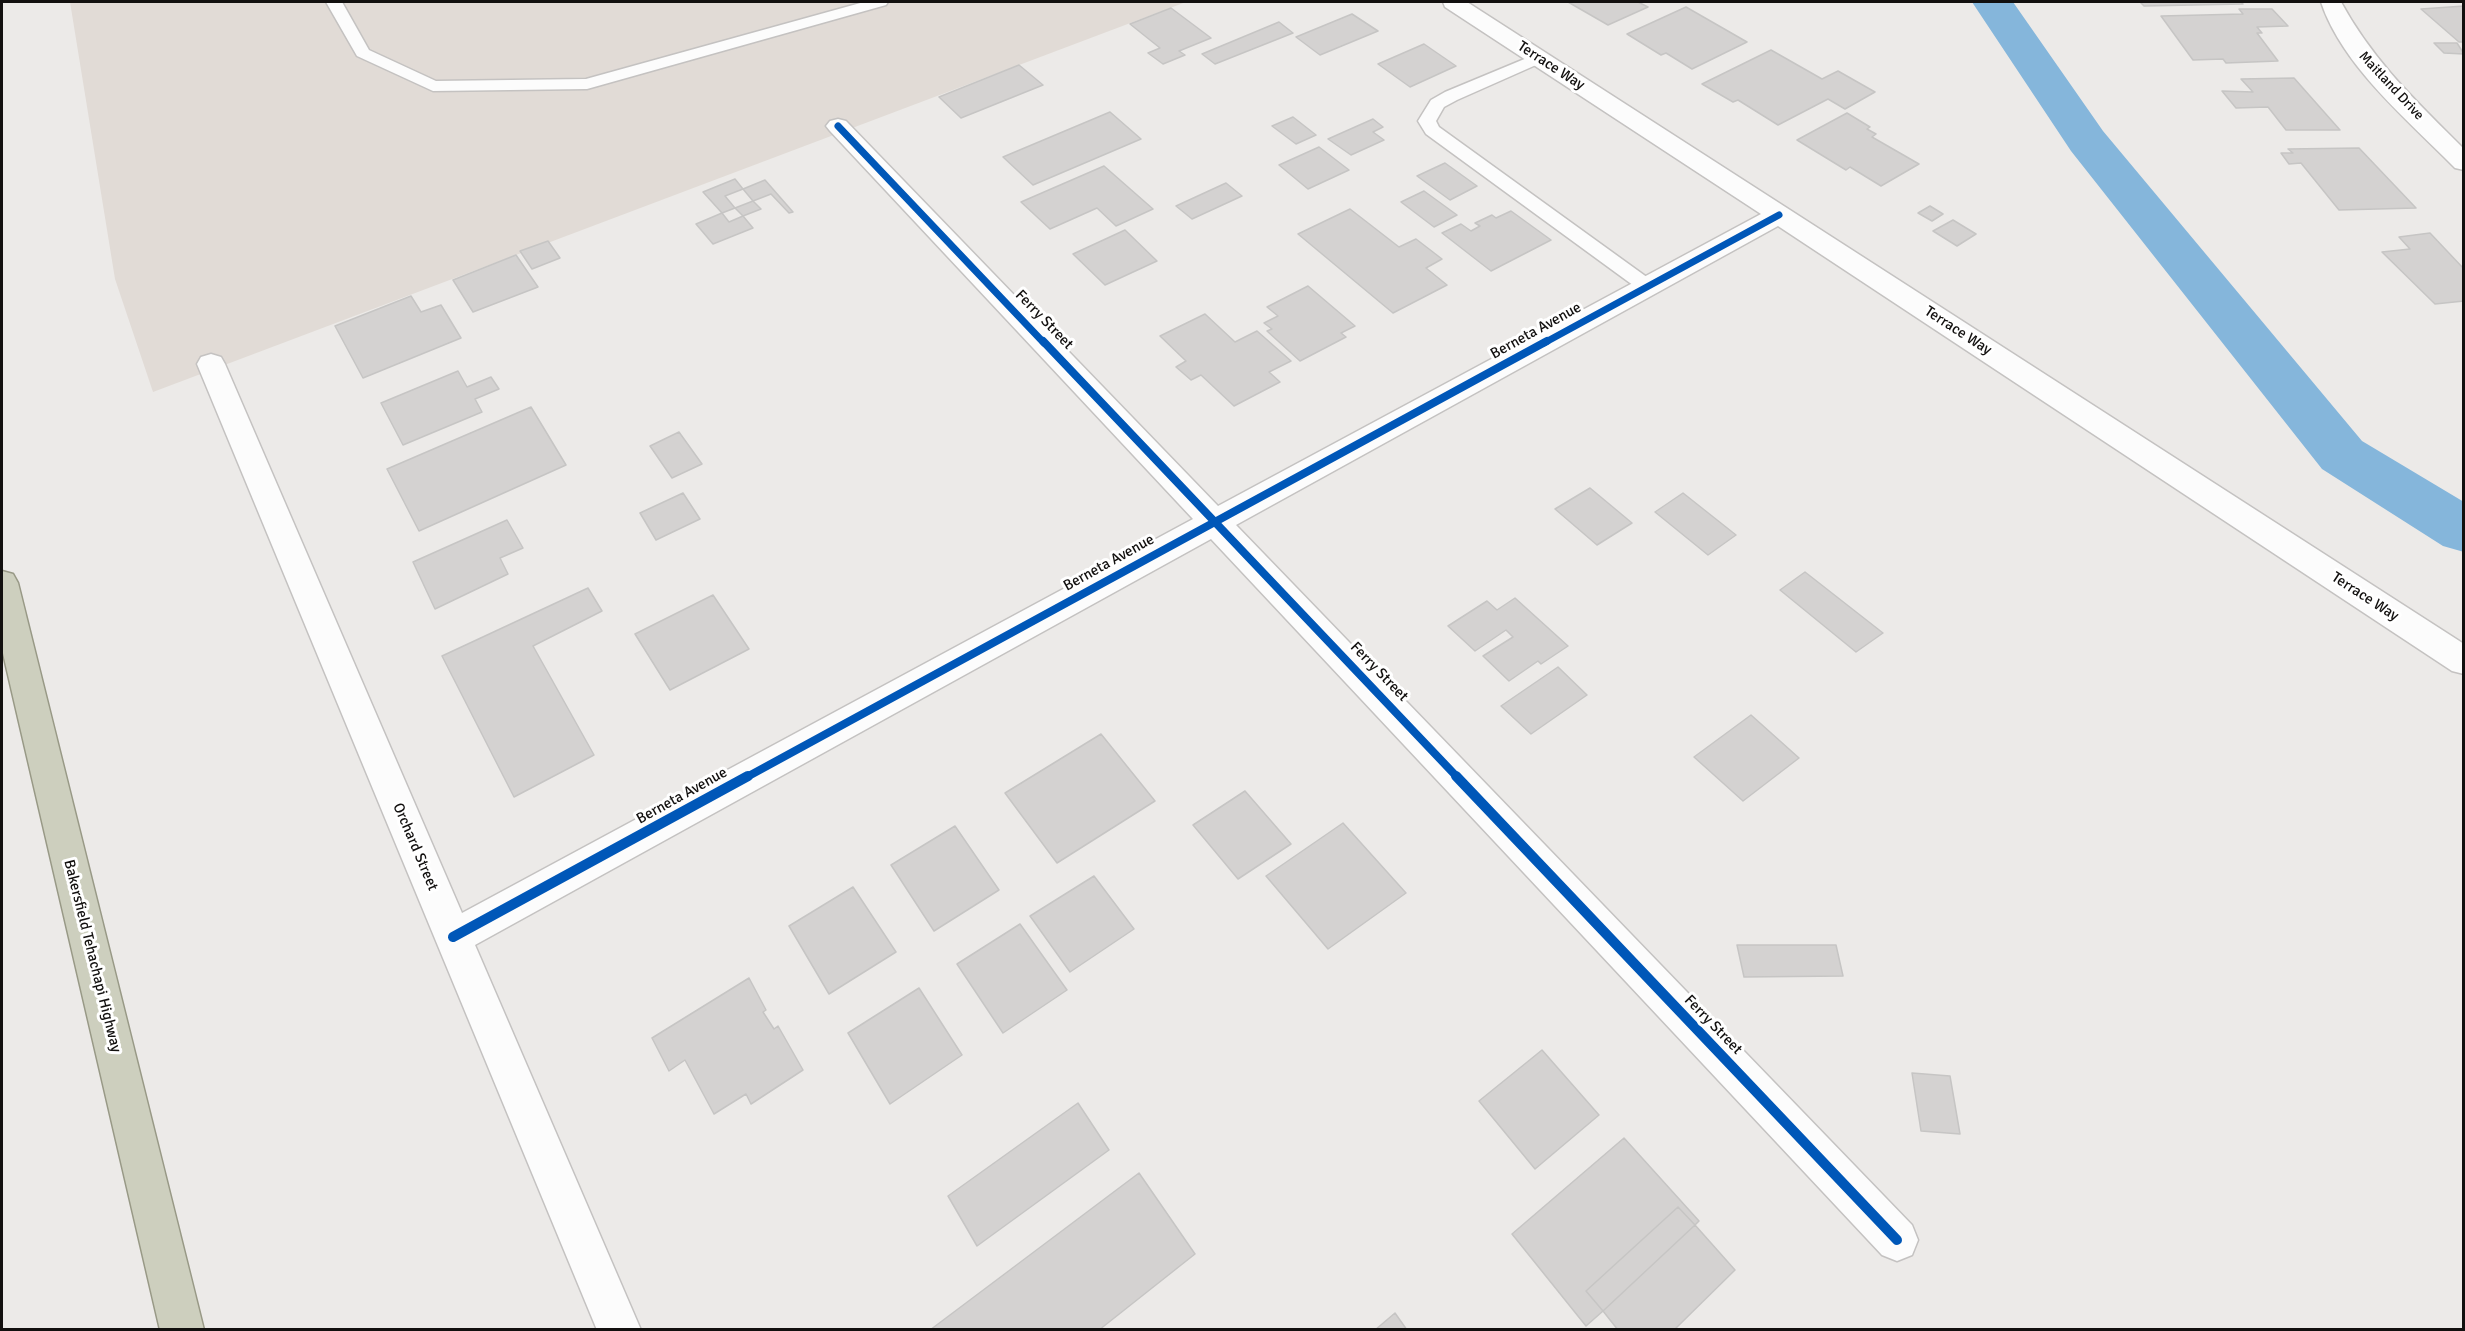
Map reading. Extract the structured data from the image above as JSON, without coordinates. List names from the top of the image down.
{
  "streets": {
    "highway": ["Bakersfield Tehachapi Highway"],
    "street": [
      "Terrace Way",
      "Maitland Drive",
      "Ferry Street",
      "Berneta Avenue",
      "Orchard Street"
    ]
  },
  "crossings": [
    ["Terrace Way", "Berneta Avenue"],
    ["Ferry Street", "Berneta Avenue"],
    ["Berneta Avenue", "Orchard Street"]
  ]
}
